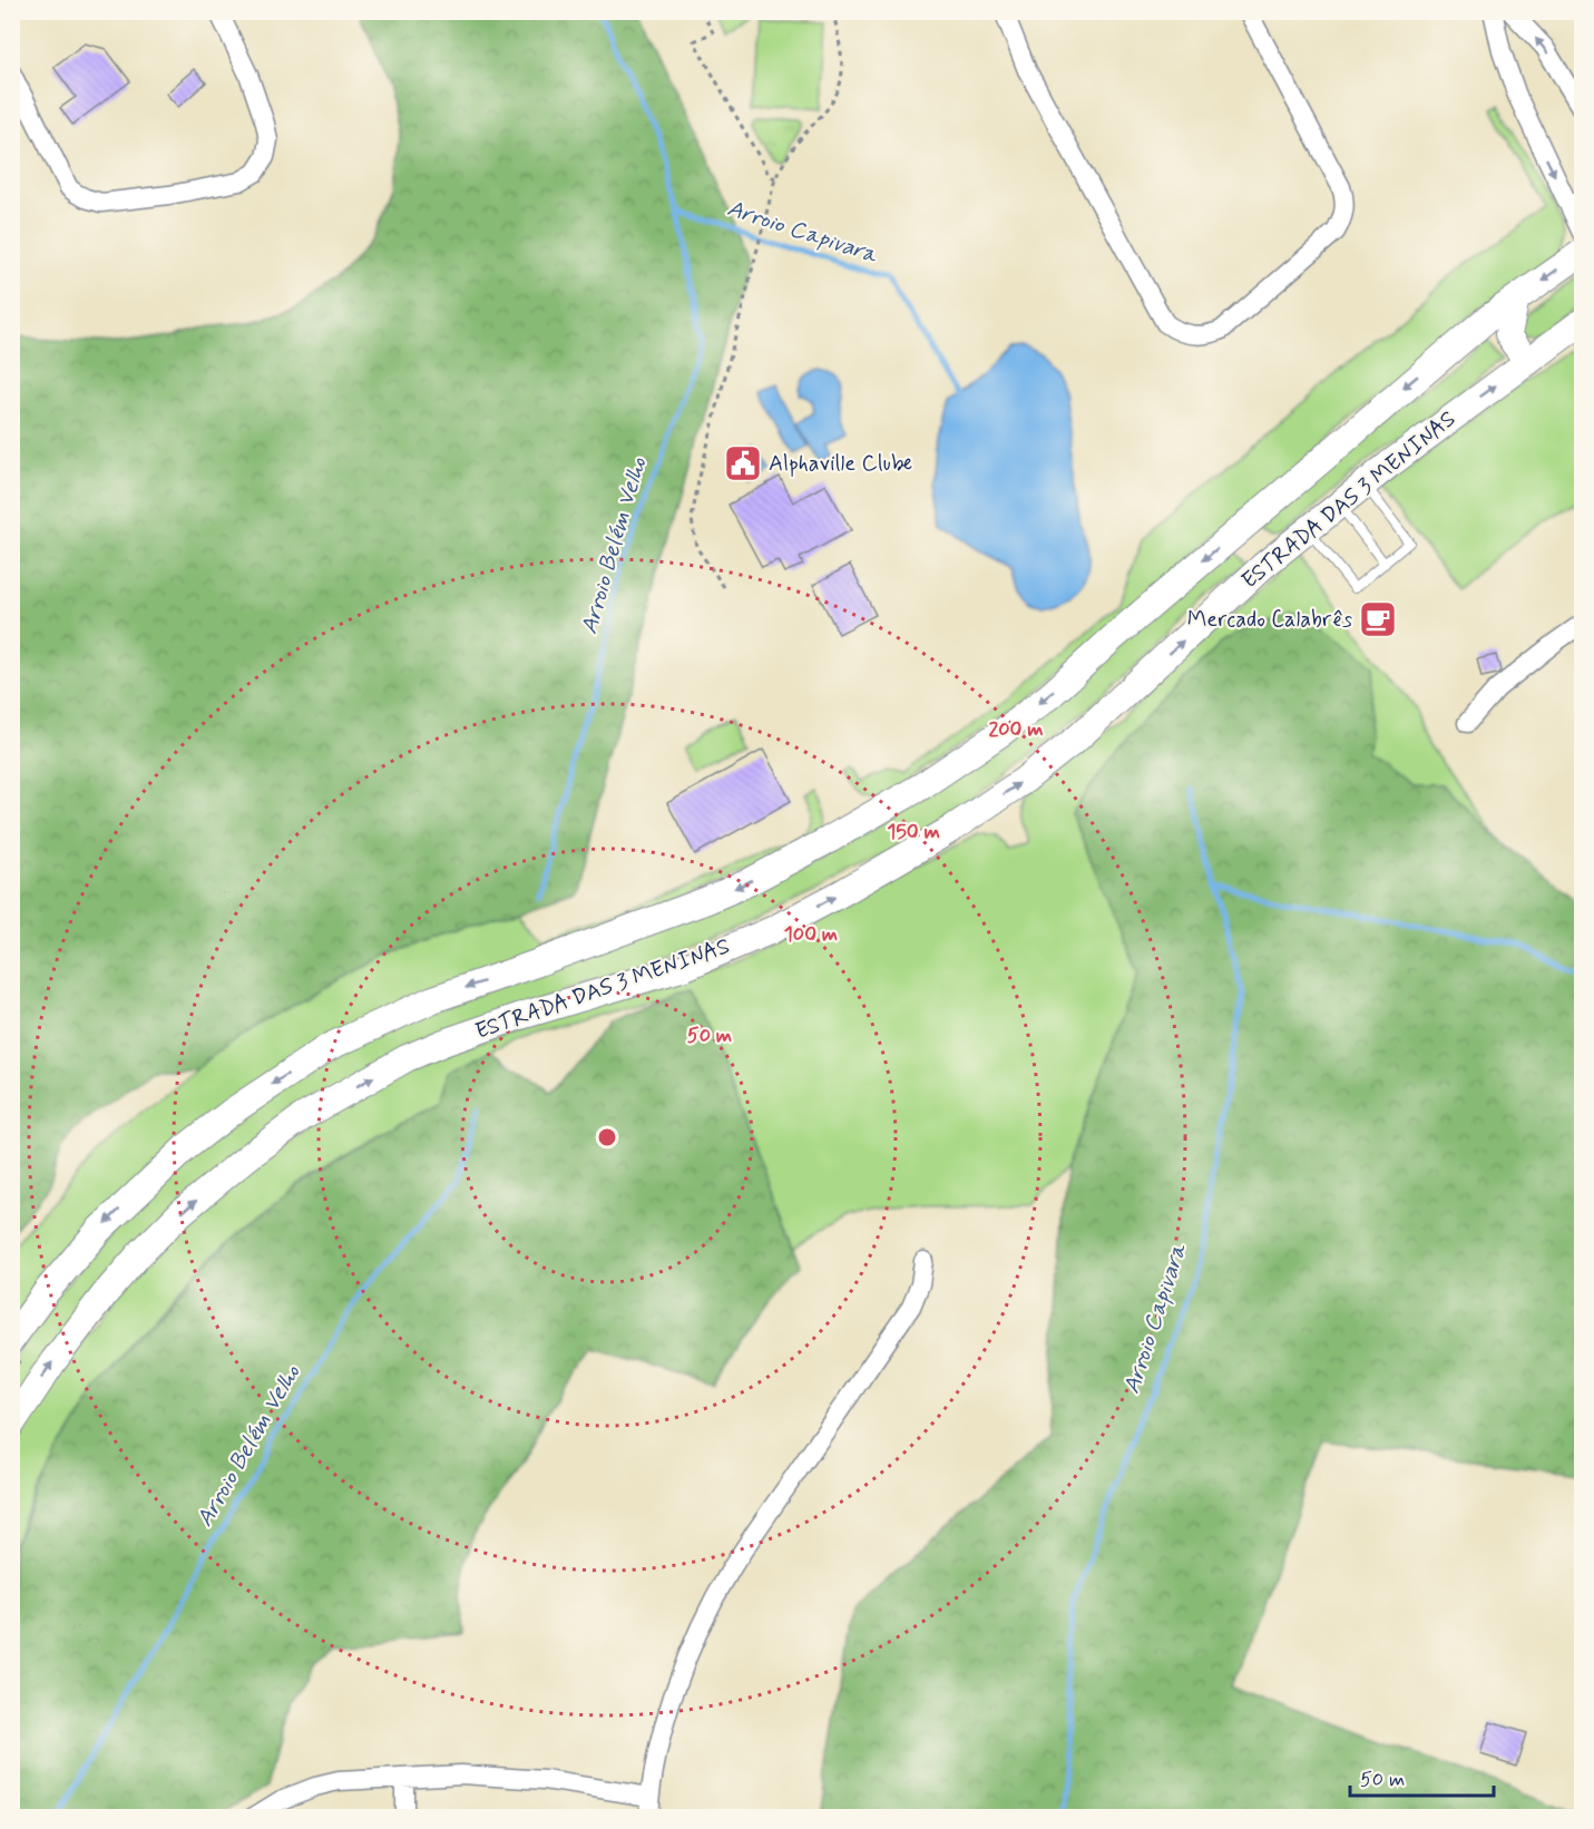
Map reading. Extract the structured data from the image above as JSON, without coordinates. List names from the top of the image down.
{
  "streets": {
    "main road": ["ESTRADA DAS 3 MENINAS"]
  },
  "water": ["Arroio Capivara", "Arroio Belém Velho"],
  "places": {
    "public building": ["Alphaville Clube"],
    "cafe": ["Mercado Calabrês"]
  },
  "scale_bar": "50 m",
  "rings": [
    "200 m",
    "150 m",
    "100 m",
    "50 m"
  ]
}
